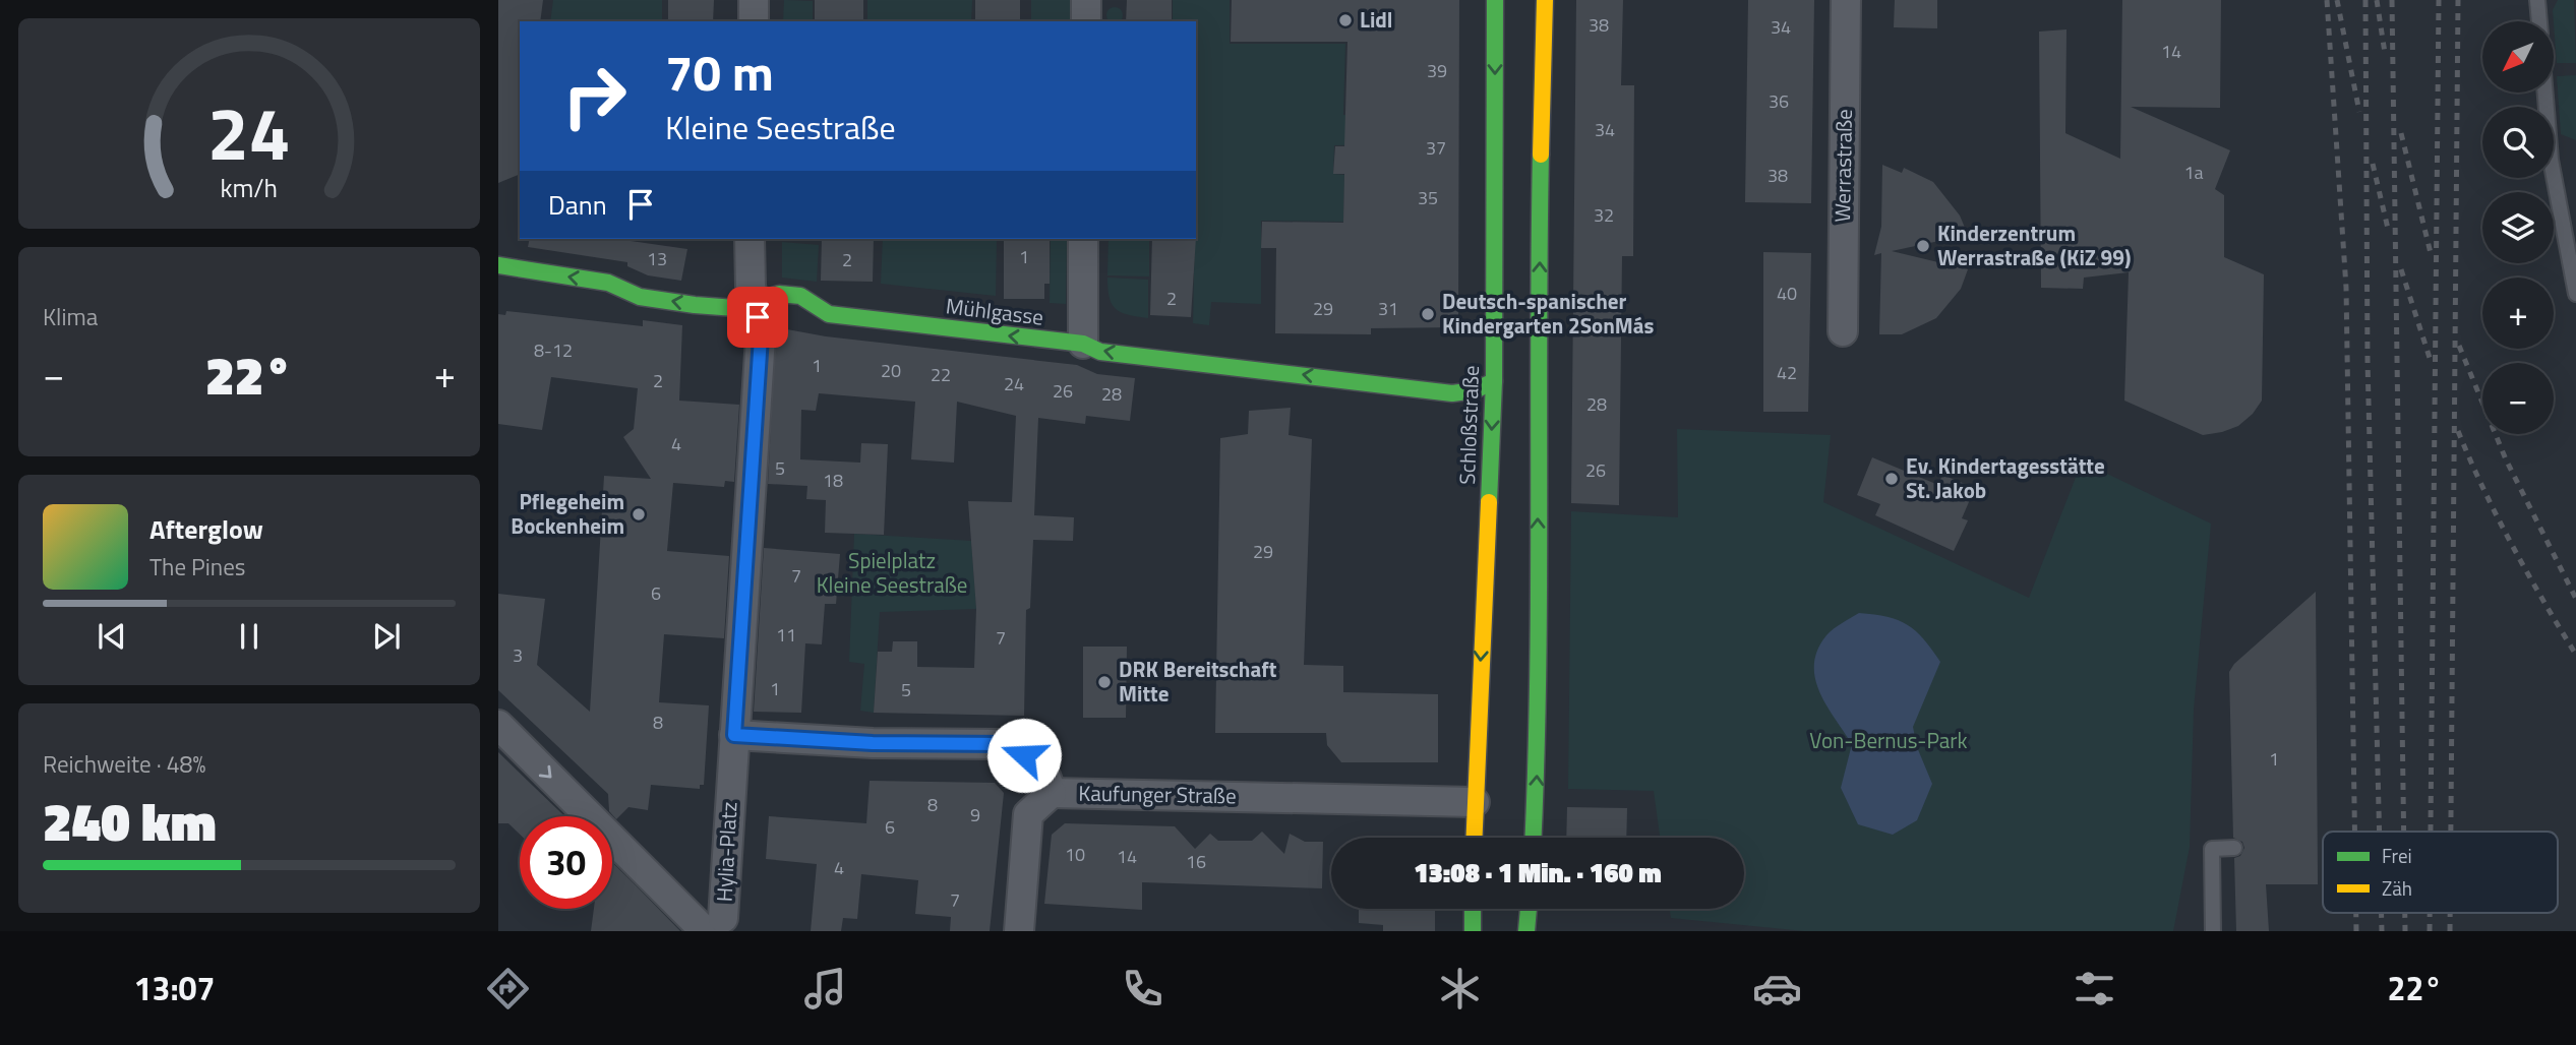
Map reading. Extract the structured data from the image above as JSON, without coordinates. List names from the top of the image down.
{
  "streets": {
    "street": [
      "Werrastraße",
      "Mühlgasse",
      "Schloßstraße",
      "Kaufunger Straße",
      "Hylia-Platz"
    ]
  },
  "crossings": [
    ["Mühlgasse", "Schloßstraße"],
    ["Mühlgasse", "Hylia-Platz"],
    ["Schloßstraße", "Kaufunger Straße"],
    ["Kaufunger Straße", "Hylia-Platz"]
  ],
  "one_way": ["Mühlgasse"],
  "parks": ["Spielplatz Kleine Seestraße", "Von-Bernus-Park"],
  "places": [
    "Lidl",
    "Kinderzentrum Werrastraße (KiZ 99)",
    "Deutsch-spanischer Kindergarten 2SonMás",
    "Ev. Kindertagesstätte St. Jakob",
    "Pflegeheim Bockenheim",
    "DRK Bereitschaft Mitte"
  ],
  "house_numbers": [
    "38",
    "34",
    "14",
    "39",
    "36",
    "34",
    "37",
    "1a",
    "38",
    "35",
    "32",
    "1",
    "13",
    "2",
    "40",
    "2",
    "29",
    "31",
    "8-12",
    "1",
    "20",
    "42",
    "22",
    "2",
    "24",
    "26",
    "28",
    "28",
    "4",
    "5",
    "26",
    "18",
    "29",
    "7",
    "6",
    "11",
    "7",
    "3",
    "1",
    "5",
    "8",
    "1",
    "8",
    "9",
    "6",
    "10",
    "14",
    "16",
    "4",
    "7"
  ],
  "legend": ["Frei", "Zäh"],
  "north": "bottom left",
  "page": {
    "map_buttons": ["+", "−"],
    "turn": ["70 m", "Kleine Seestraße"],
    "then": "Dann",
    "tile": [
      "Klima",
      ["Reichweite · 48%", "240 km"]
    ],
    "heat": ["−", "22°", "+"],
    "song": ["Afterglow", "The Pines"],
    "limit": "30",
    "trip": "13:08 · 1 Min. · 160 m",
    "tabs": ["13:07", "22°"],
    "gauge": ["24", "km/h"]
  }
}
